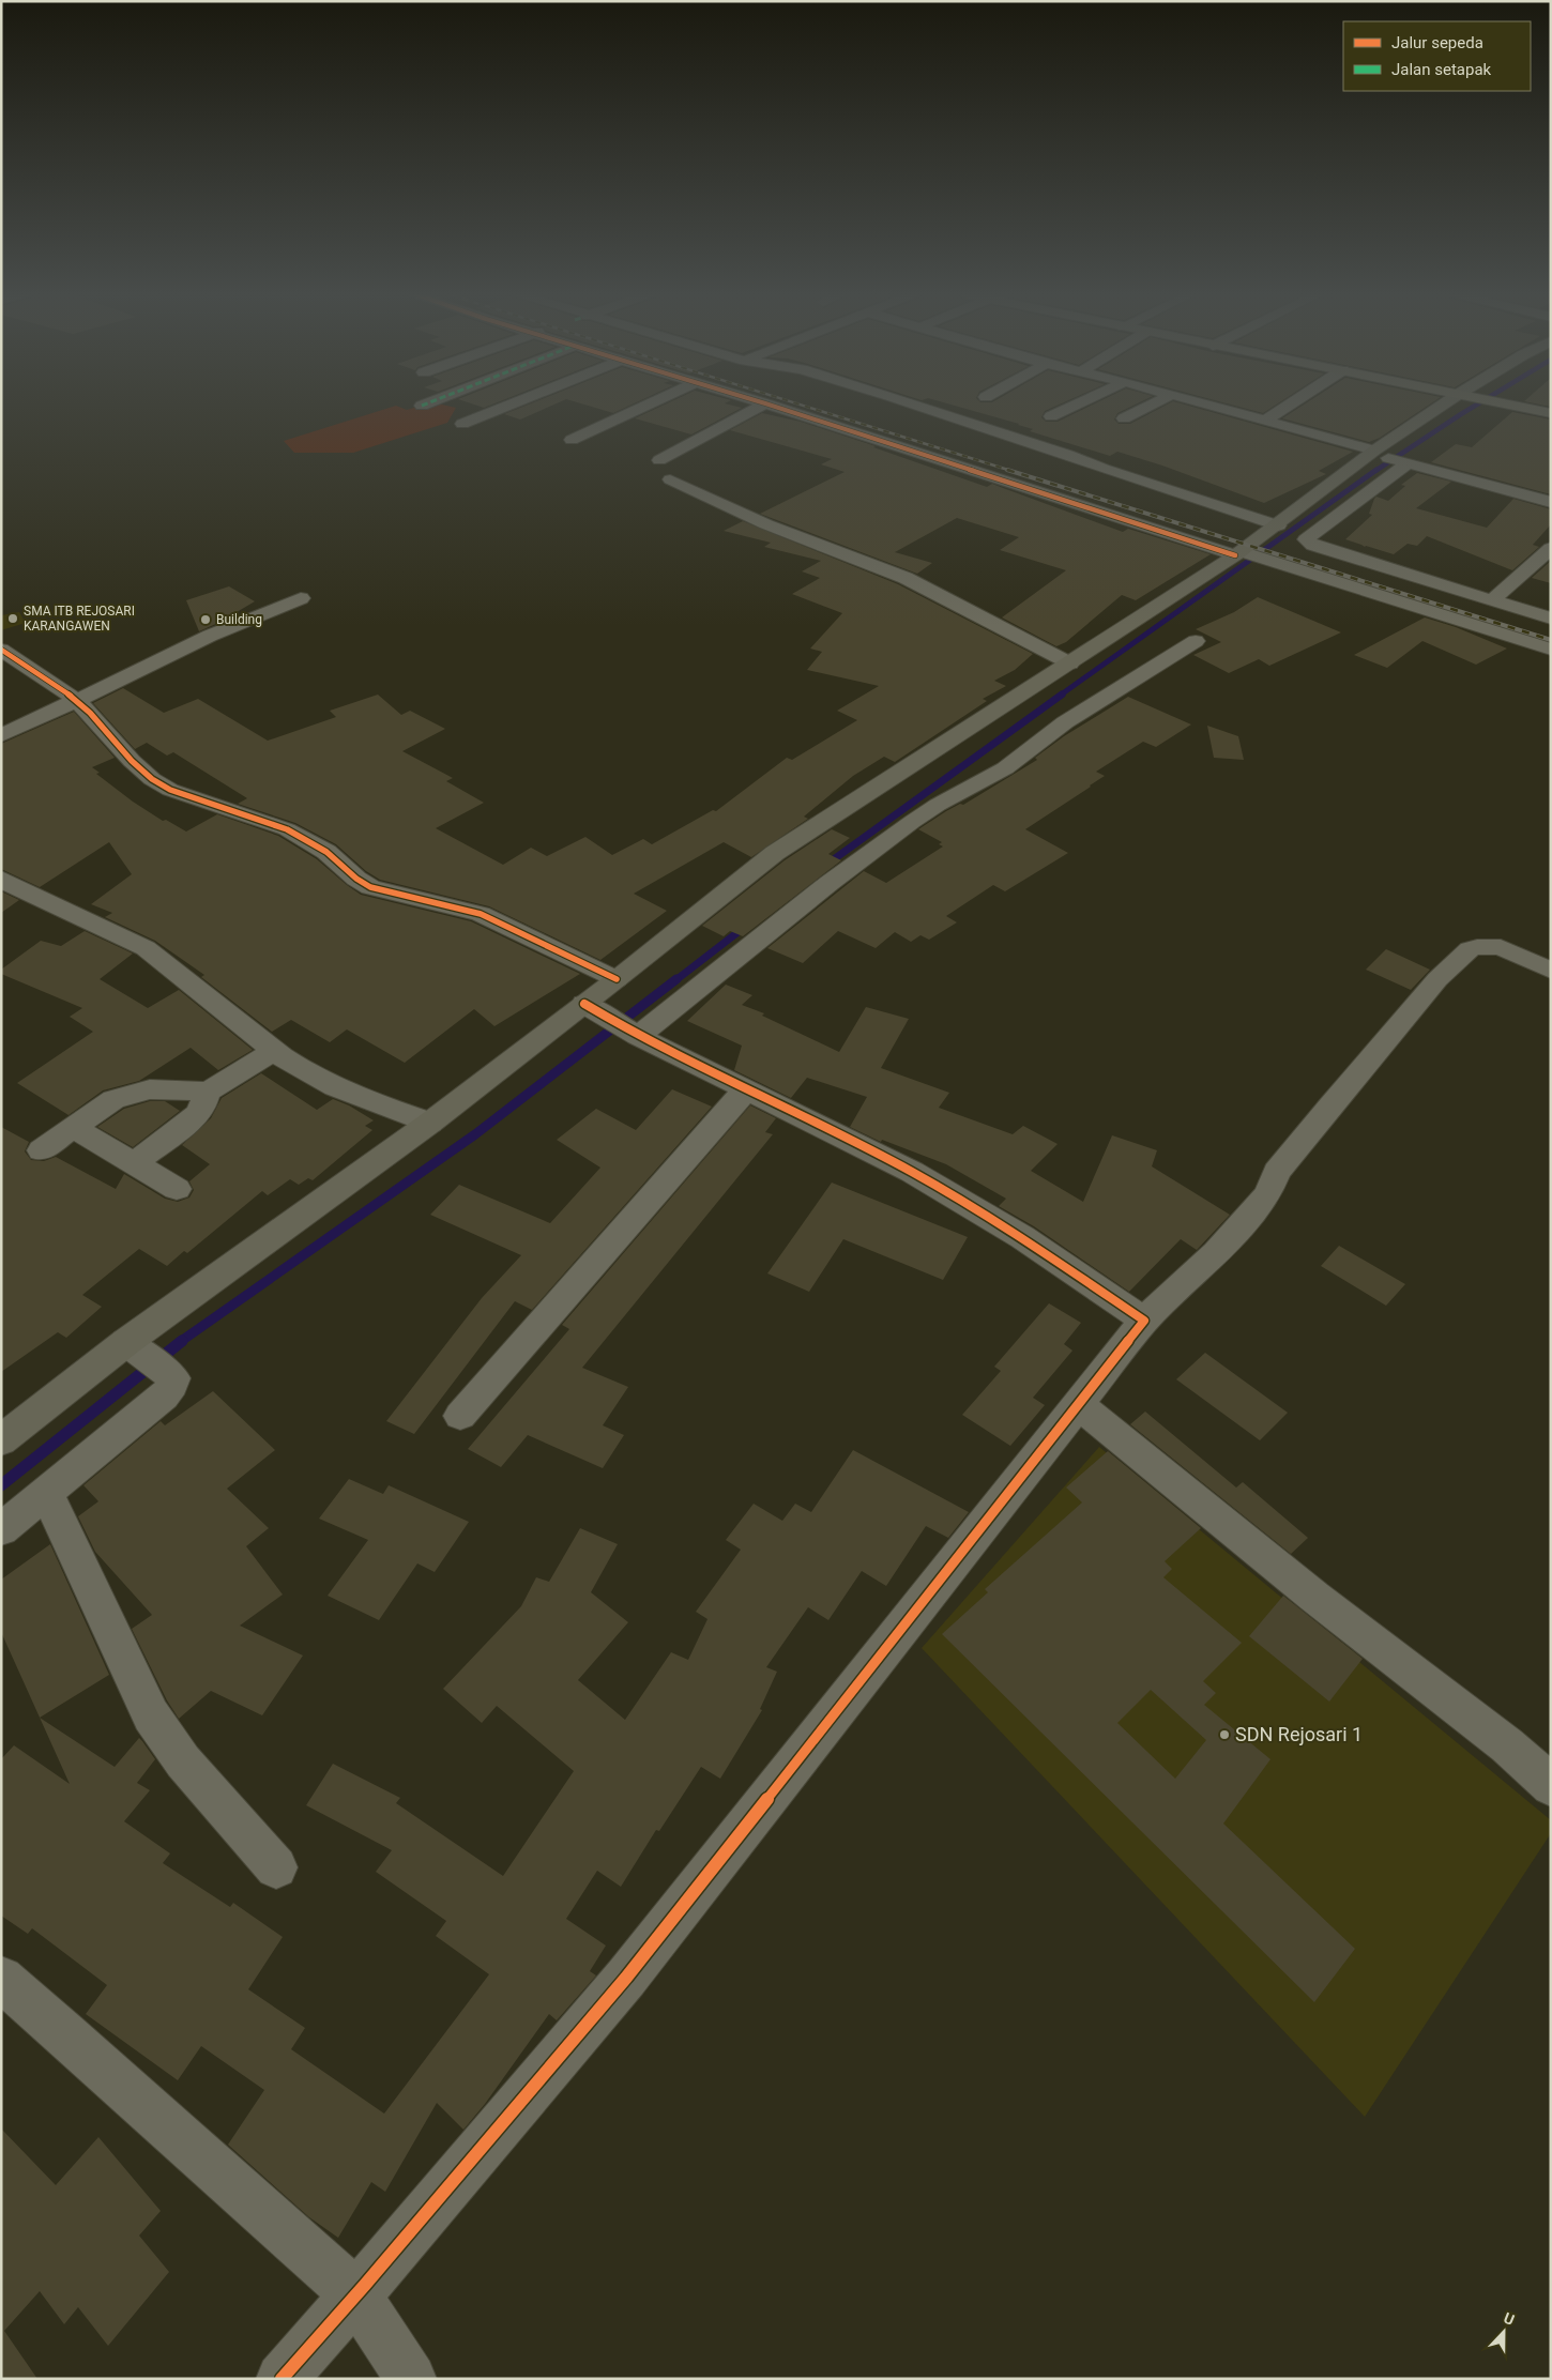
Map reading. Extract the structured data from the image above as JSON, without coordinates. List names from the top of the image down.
{
  "places": ["SMA ITB REJOSARI KARANGAWEN", "Building", "SDN Rejosari 1"],
  "legend": ["Jalur sepeda", "Jalan setapak"],
  "north": "top"
}
